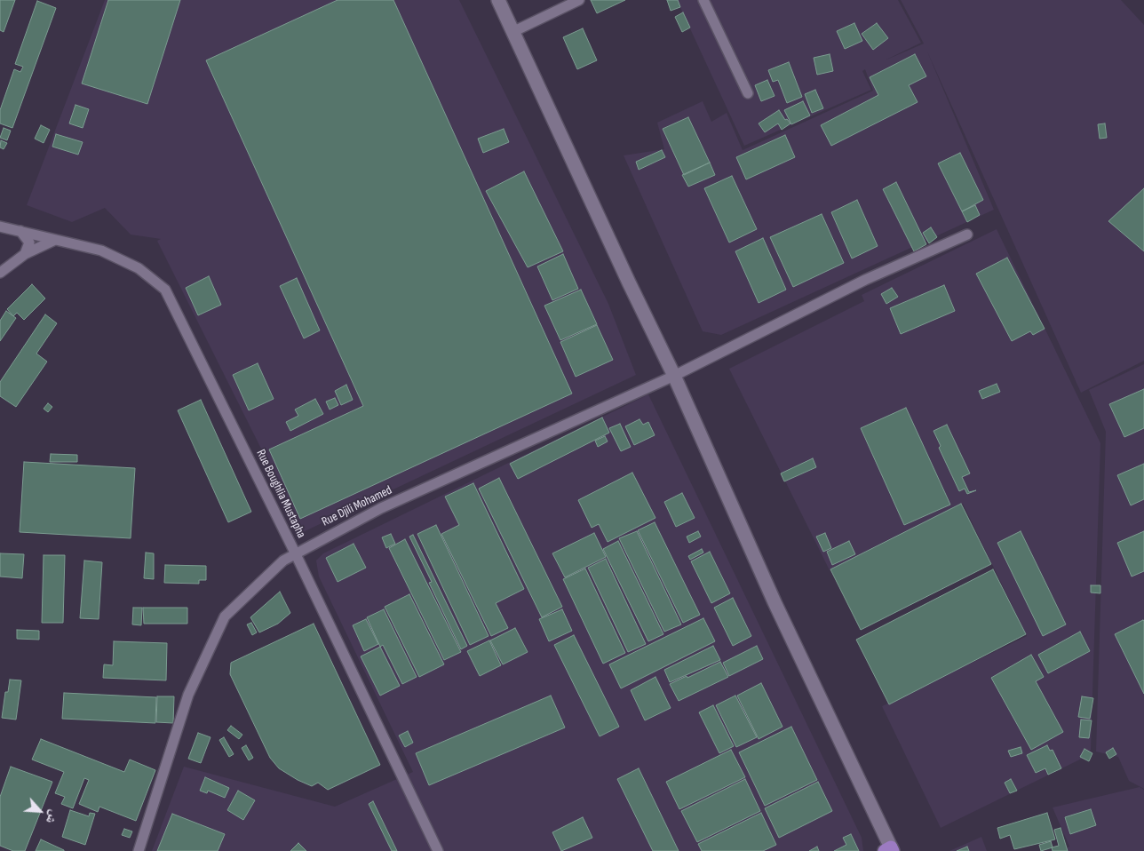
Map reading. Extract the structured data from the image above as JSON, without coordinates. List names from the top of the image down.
{
  "streets": {
    "street": ["Rue Boughlia Mustapha", "Rue Djili Mohamed"]
  },
  "crossings": [
    ["Rue Boughlia Mustapha", "Rue Djili Mohamed"]
  ],
  "north": "bottom right"
}
